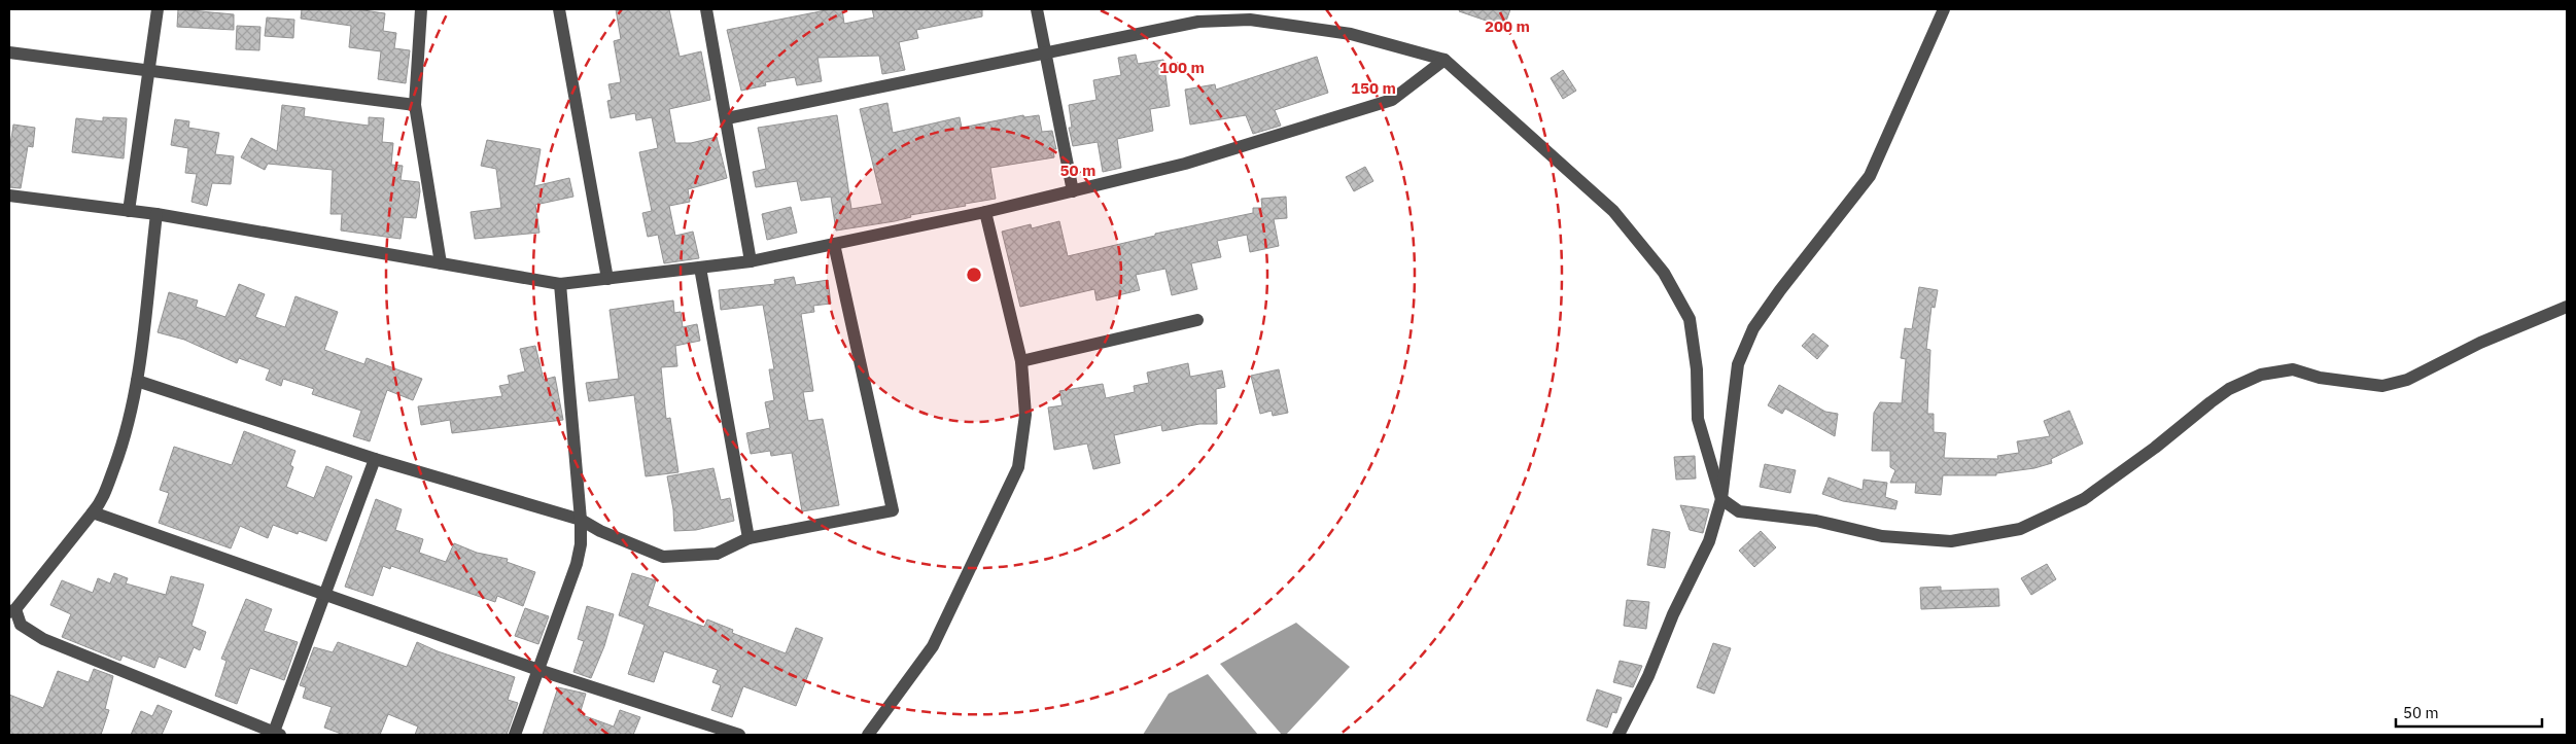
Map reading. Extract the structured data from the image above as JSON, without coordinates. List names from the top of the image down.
{
  "scale_bar": "50 m",
  "rings": [
    "200 m",
    "100 m",
    "150 m",
    "50 m"
  ]
}
